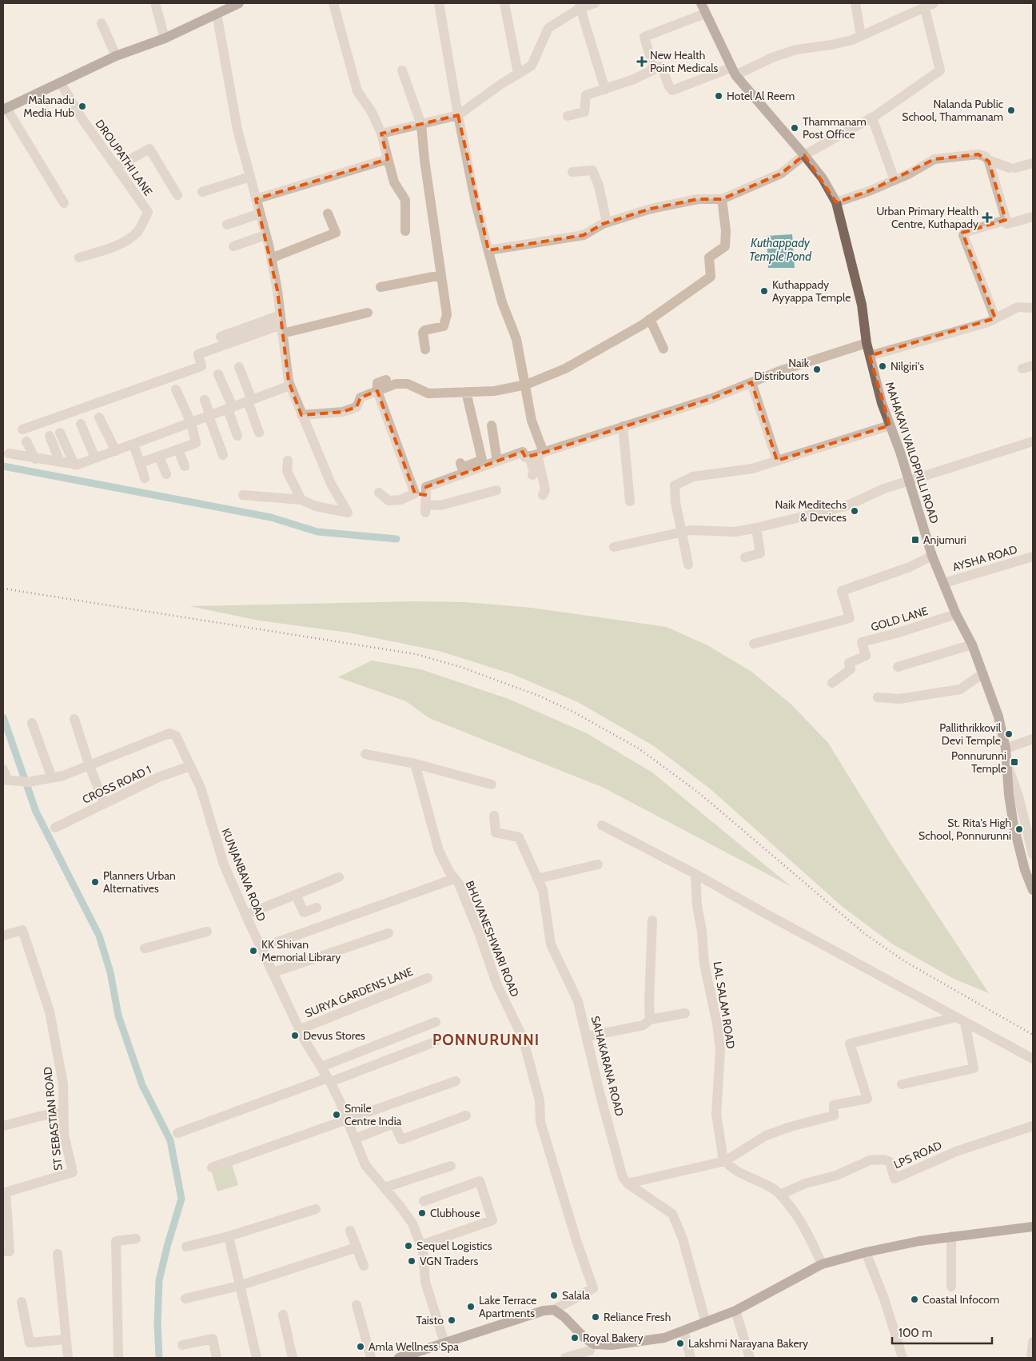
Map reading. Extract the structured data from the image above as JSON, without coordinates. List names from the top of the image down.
{
  "streets": {
    "main road": ["MAHAKAVI VAILOPPILLI ROAD"],
    "street": [
      "DROUPATHI LANE",
      "AYSHA ROAD",
      "GOLD LANE",
      "CROSS ROAD 1",
      "KUNJANBAVA ROAD",
      "BHUVANESHWARI ROAD",
      "SURYA GARDENS LANE",
      "LAL SALAM ROAD",
      "SAHAKARANA ROAD",
      "ST SEBASTIAN ROAD",
      "LPS ROAD"
    ]
  },
  "crossings": [
    ["MAHAKAVI VAILOPPILLI ROAD", "AYSHA ROAD"],
    ["MAHAKAVI VAILOPPILLI ROAD", "GOLD LANE"],
    ["CROSS ROAD 1", "KUNJANBAVA ROAD"],
    ["KUNJANBAVA ROAD", "SURYA GARDENS LANE"]
  ],
  "districts": ["PONNURUNNI"],
  "water": ["Kuthappady Temple Pond"],
  "places": {
    "health": ["New Health Point Medicals", "Urban Primary Health Centre, Kuthapady"],
    "other": [
      "Hotel Al Reem",
      "Malanadu Media Hub",
      "Nalanda Public School, Thammanam",
      "Thammanam Post Office",
      "Kuthappady Ayyappa Temple",
      "Nilgiri's",
      "Naik Distributors",
      "Naik Meditechs & Devices",
      "Pallithrikkovil Devi Temple",
      "St. Rita's High School, Ponnurunni",
      "Planners Urban Alternatives",
      "KK Shivan Memorial Library",
      "Devus Stores",
      "Smile Centre India",
      "Clubhouse",
      "Sequel Logistics",
      "VGN Traders",
      "Salala",
      "Coastal Infocom",
      "Lake Terrace Apartments",
      "Reliance Fresh",
      "Taisto",
      "Royal Bakery",
      "Lakshmi Narayana Bakery",
      "Amla Wellness Spa"
    ],
    "transit": ["Anjumuri", "Ponnurunni Temple"]
  },
  "scale_bar": "100 m"
}
